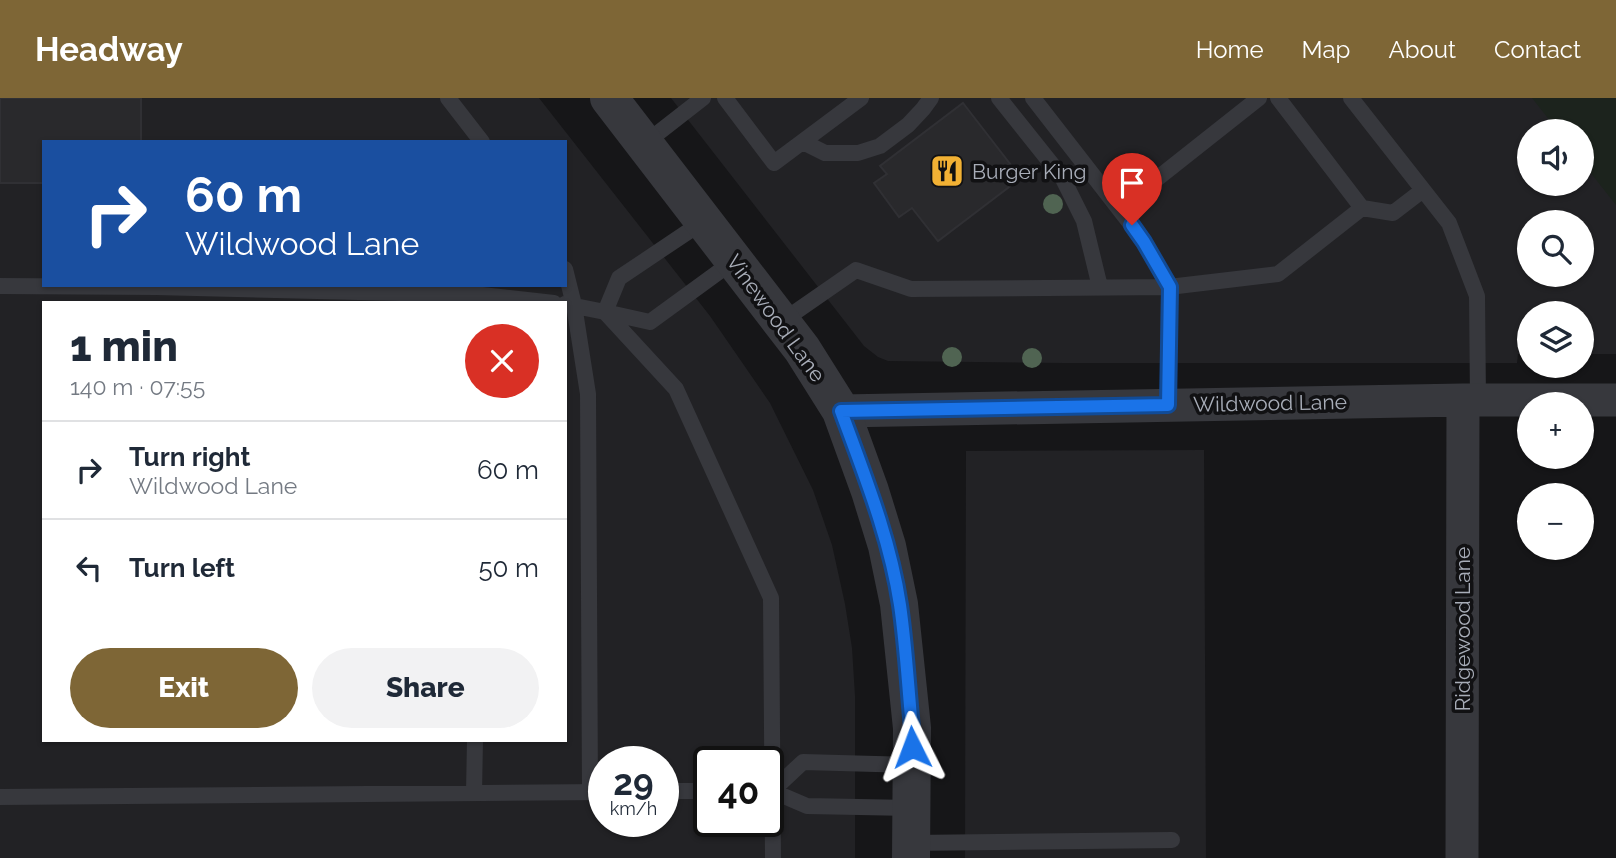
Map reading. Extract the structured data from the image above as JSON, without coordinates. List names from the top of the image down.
{
  "streets": {
    "street": ["Vinewood Lane", "Wildwood Lane", "Ridgewood Lane"]
  },
  "crossings": [
    ["Vinewood Lane", "Wildwood Lane"],
    ["Wildwood Lane", "Ridgewood Lane"]
  ],
  "places": {
    "restaurant": ["Burger King"]
  },
  "page": {
    "header": "Headway",
    "nav": [
      "Home",
      "Map",
      "About",
      "Contact"
    ],
    "map_buttons": ["+", "−"],
    "turn": ["60 m", "Wildwood Lane"],
    "heading": ["1 min", "140 m · 07:55"],
    "list": [
      {
        "name": "Turn right",
        "note": "Wildwood Lane",
        "value": "60 m"
      },
      {
        "name": "Turn left",
        "value": "50 m"
      }
    ],
    "buttons": ["Exit", "Share"],
    "speed": "29 km/h",
    "limit": "40"
  }
}
